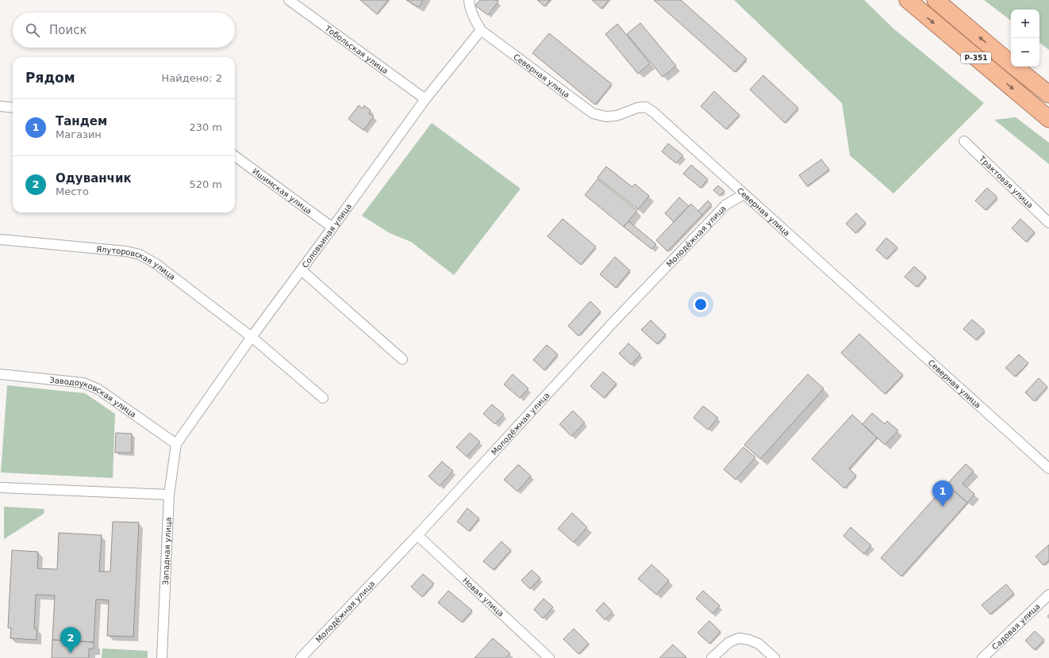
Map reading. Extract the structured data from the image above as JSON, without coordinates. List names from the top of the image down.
{
  "streets": {
    "highway": ["Р-351"],
    "street": [
      "Тобольская улица",
      "Северная улица",
      "Трактовая улица",
      "Ишимская улица",
      "Соловьиная улица",
      "Молодёжная улица",
      "Ялуторовская улица",
      "Заводоуковская улица",
      "Западная улица",
      "Новая улица",
      "Садовая улица"
    ]
  },
  "crossings": [
    ["Тобольская улица", "Соловьиная улица"],
    ["Северная улица", "Соловьиная улица"],
    ["Северная улица", "Молодёжная улица"],
    ["Ишимская улица", "Соловьиная улица"],
    ["Соловьиная улица", "Ялуторовская улица"],
    ["Соловьиная улица", "Заводоуковская улица"],
    ["Соловьиная улица", "Западная улица"],
    ["Молодёжная улица", "Новая улица"],
    ["Заводоуковская улица", "Западная улица"]
  ],
  "page": {
    "map_buttons": ["+", "−"],
    "search": "Поиск",
    "heading": ["Рядом", "Найдено: 2"],
    "list": [
      {
        "mark": "1",
        "name": "Тандем",
        "note": "Магазин",
        "value": "230 m"
      },
      {
        "mark": "2",
        "name": "Одуванчик",
        "note": "Место",
        "value": "520 m"
      }
    ],
    "pins": ["1", "2"]
  }
}
